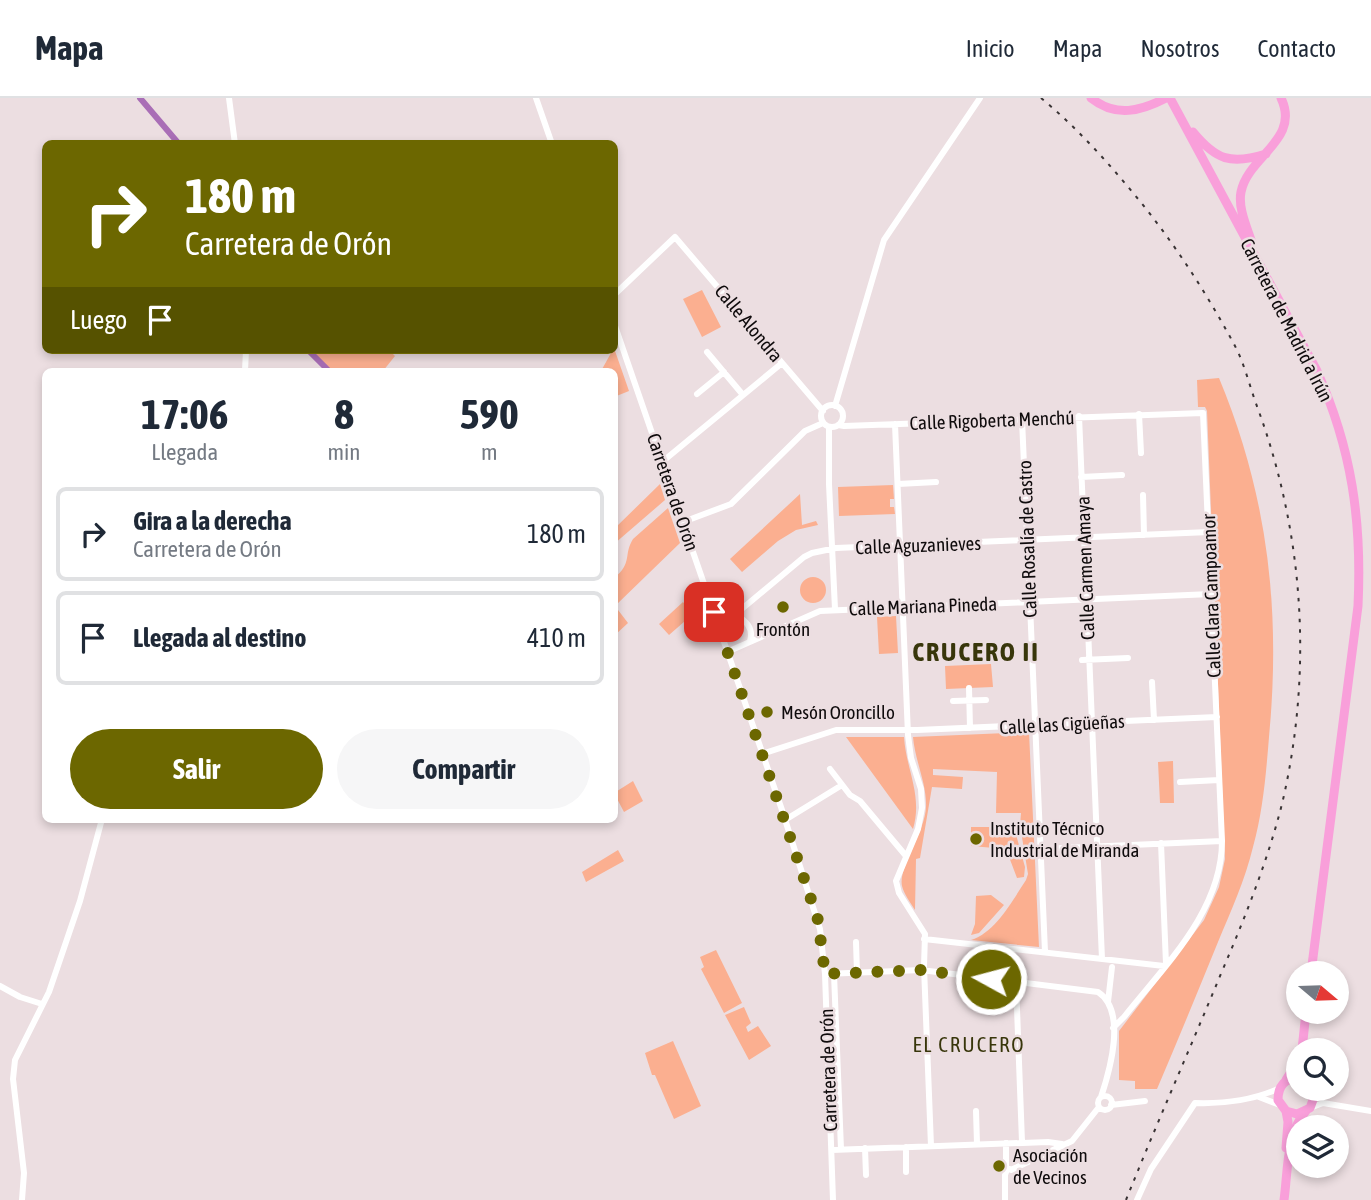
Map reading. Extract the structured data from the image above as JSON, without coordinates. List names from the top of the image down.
{
  "streets": {
    "highway": ["Carretera de Madrid a Irún"],
    "street": [
      "Calle Alondra",
      "Calle Rigoberta Menchú",
      "Carretera de Orón",
      "Calle Rosalía de Castro",
      "Calle Aguzanieves",
      "Calle Carmen Amaya",
      "Calle Clara Campoamor",
      "Calle Mariana Pineda",
      "Calle las Cigüeñas"
    ]
  },
  "crossings": [
    ["Calle Alondra", "Calle Rigoberta Menchú"],
    ["Calle Rigoberta Menchú", "Calle Rosalía de Castro"],
    ["Calle Rigoberta Menchú", "Calle Carmen Amaya"],
    ["Calle Rigoberta Menchú", "Calle Clara Campoamor"],
    ["Carretera de Orón", "Calle Aguzanieves"],
    ["Carretera de Orón", "Calle Mariana Pineda"],
    ["Carretera de Orón", "Calle las Cigüeñas"],
    ["Calle Rosalía de Castro", "Calle Aguzanieves"],
    ["Calle Rosalía de Castro", "Calle Mariana Pineda"],
    ["Calle Rosalía de Castro", "Calle las Cigüeñas"],
    ["Calle Aguzanieves", "Calle Carmen Amaya"],
    ["Calle Aguzanieves", "Calle Clara Campoamor"],
    ["Calle Carmen Amaya", "Calle Mariana Pineda"],
    ["Calle Carmen Amaya", "Calle las Cigüeñas"],
    ["Calle Clara Campoamor", "Calle Mariana Pineda"],
    ["Calle Clara Campoamor", "Calle las Cigüeñas"]
  ],
  "districts": ["CRUCERO II", "EL CRUCERO"],
  "places": [
    "Frontón",
    "Mesón Oroncillo",
    "Instituto Técnico Industrial de Miranda",
    "Asociación de Vecinos"
  ],
  "north": "right",
  "page": {
    "header": "Mapa",
    "nav": [
      "Inicio",
      "Mapa",
      "Nosotros",
      "Contacto"
    ],
    "turn": ["180 m", "Carretera de Orón"],
    "then": "Luego",
    "eta": [
      "17:06",
      "Llegada",
      "8",
      "min",
      "590",
      "m"
    ],
    "list": [
      {
        "name": "Gira a la derecha",
        "note": "Carretera de Orón",
        "value": "180 m"
      },
      {
        "name": "Llegada al destino",
        "value": "410 m"
      }
    ],
    "buttons": ["Salir", "Compartir"]
  }
}
